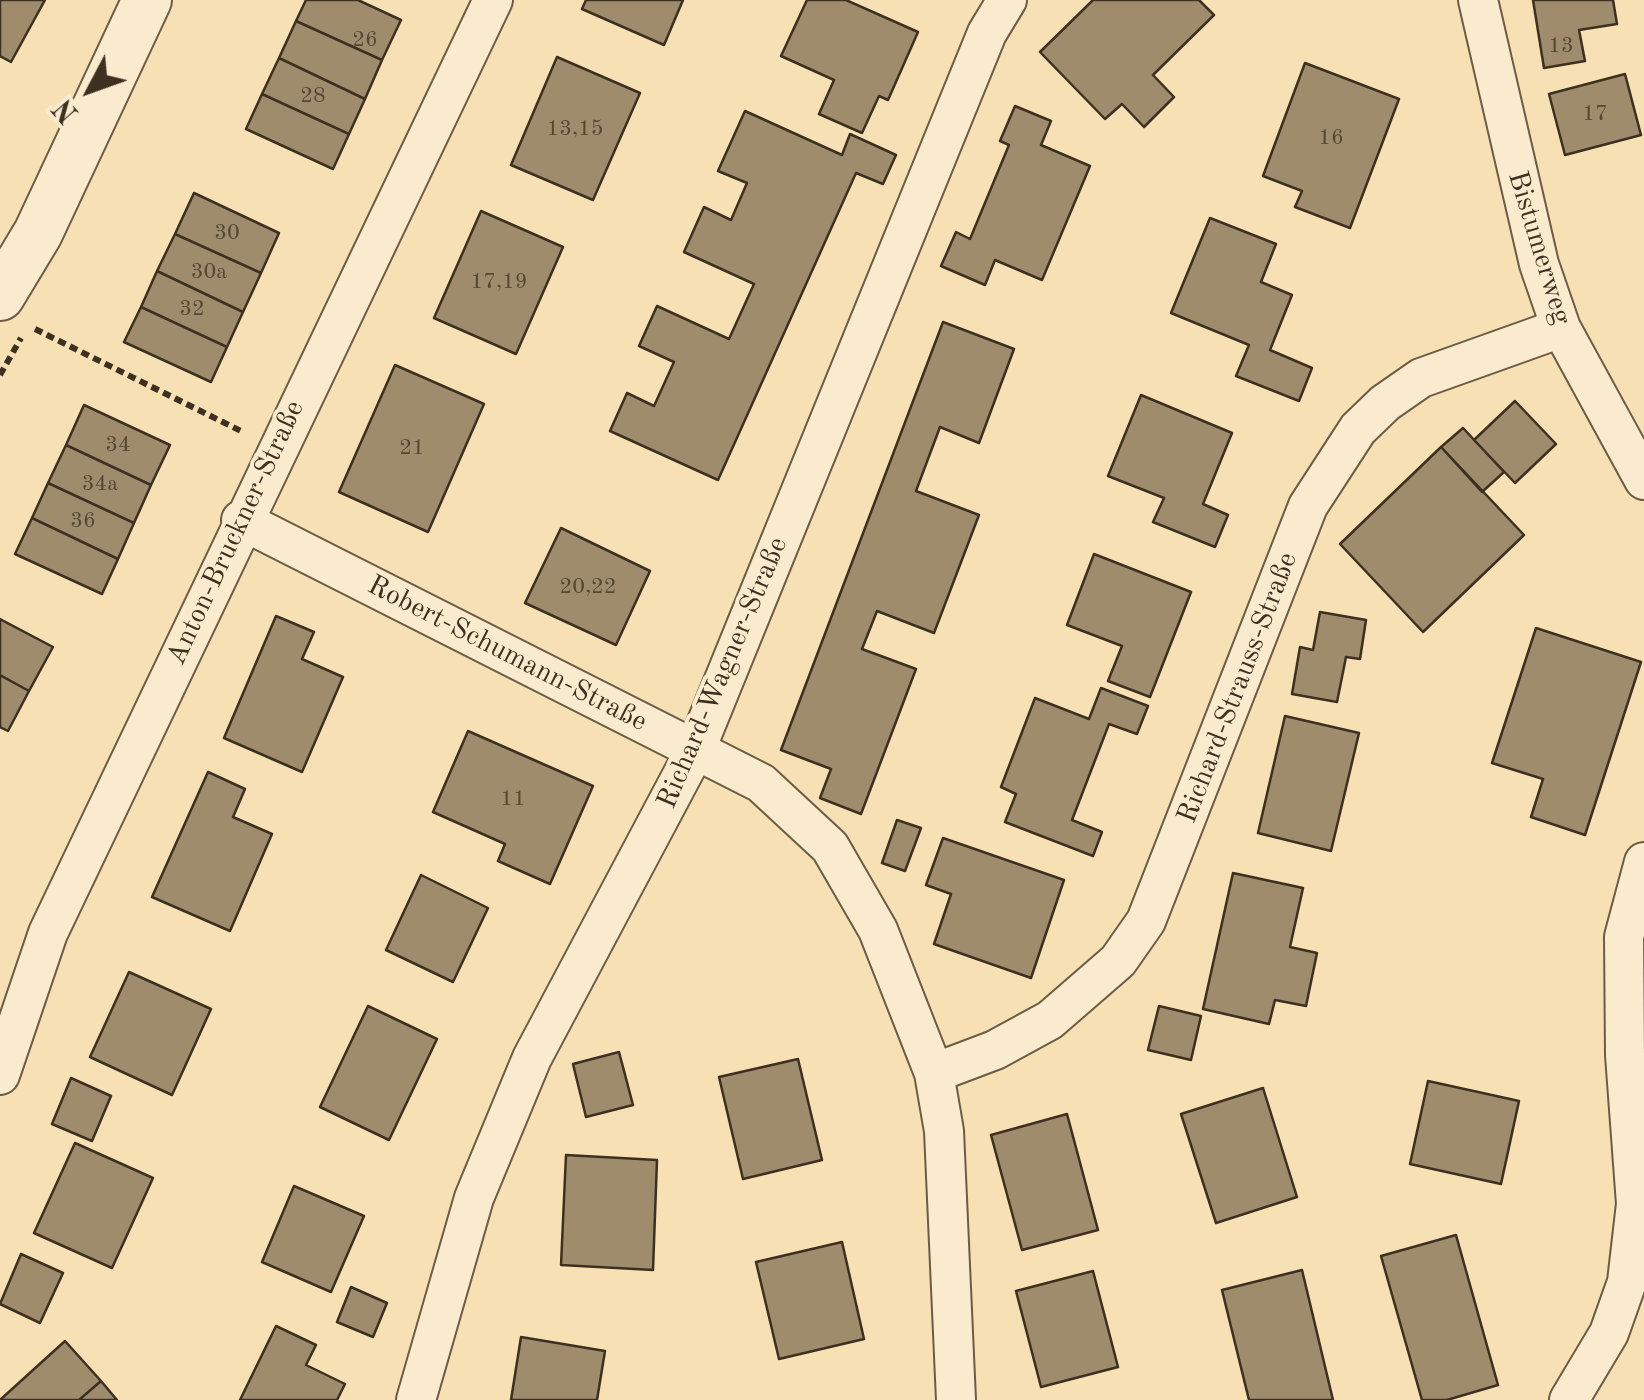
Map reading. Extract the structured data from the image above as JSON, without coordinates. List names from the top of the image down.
{
  "streets": {
    "street": [
      "Bistumerweg",
      "Anton-Bruckner-Straße",
      "Robert-Schumann-Straße",
      "Richard-Wagner-Straße",
      "Richard-Strauss-Straße"
    ]
  },
  "crossings": [
    ["Bistumerweg", "Richard-Strauss-Straße"],
    ["Anton-Bruckner-Straße", "Robert-Schumann-Straße"],
    ["Robert-Schumann-Straße", "Richard-Wagner-Straße"],
    ["Robert-Schumann-Straße", "Richard-Strauss-Straße"]
  ],
  "house_numbers": [
    "26",
    "13",
    "28",
    "17",
    "13,15",
    "16",
    "30",
    "30a",
    "17,19",
    "32",
    "34",
    "21",
    "34a",
    "36",
    "20,22",
    "11"
  ],
  "north": "bottom left"
}
